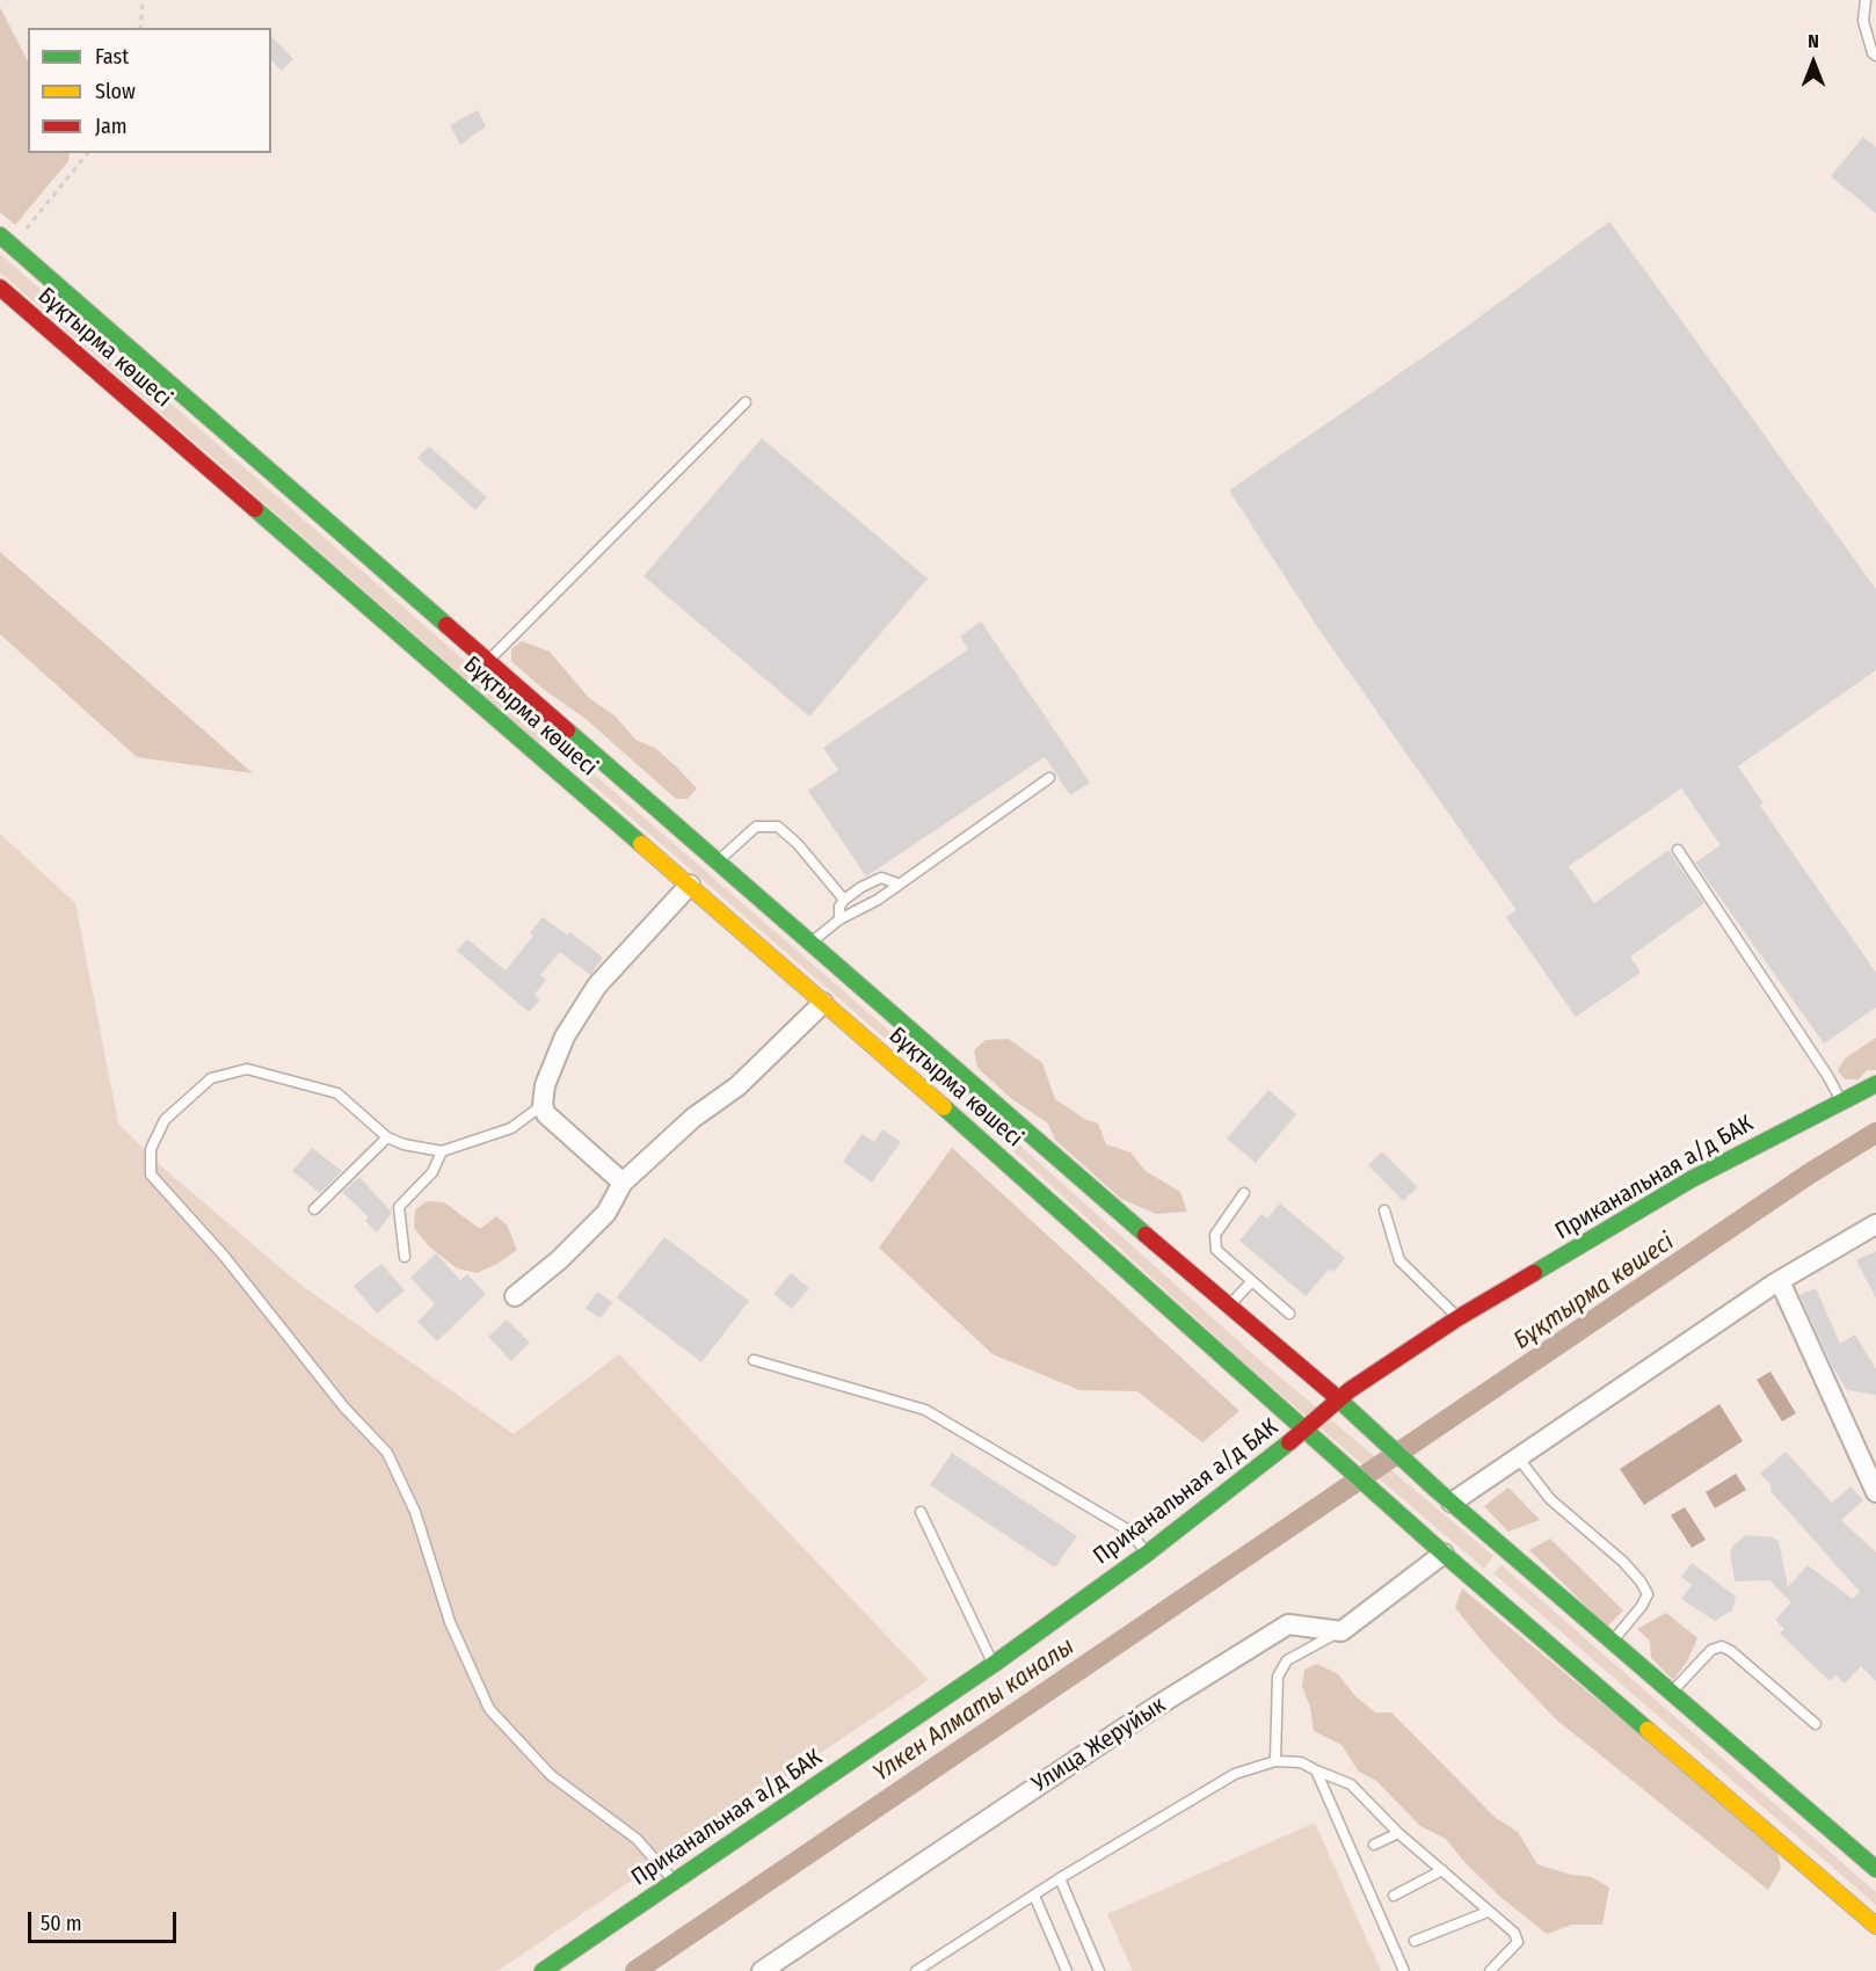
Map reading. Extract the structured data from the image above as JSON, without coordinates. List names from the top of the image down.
{
  "streets": {
    "main road": ["Бұқтырма көшесі", "Приканальная а/д БАК"],
    "street": ["Улица Жеруйык"]
  },
  "crossings": [
    ["Бұқтырма көшесі", "Приканальная а/д БАК"]
  ],
  "water": ["Бұқтырма көшесі", "Үлкен Алматы каналы"],
  "legend": ["Fast", "Slow", "Jam"],
  "scale_bar": "50 m",
  "north": "top"
}
